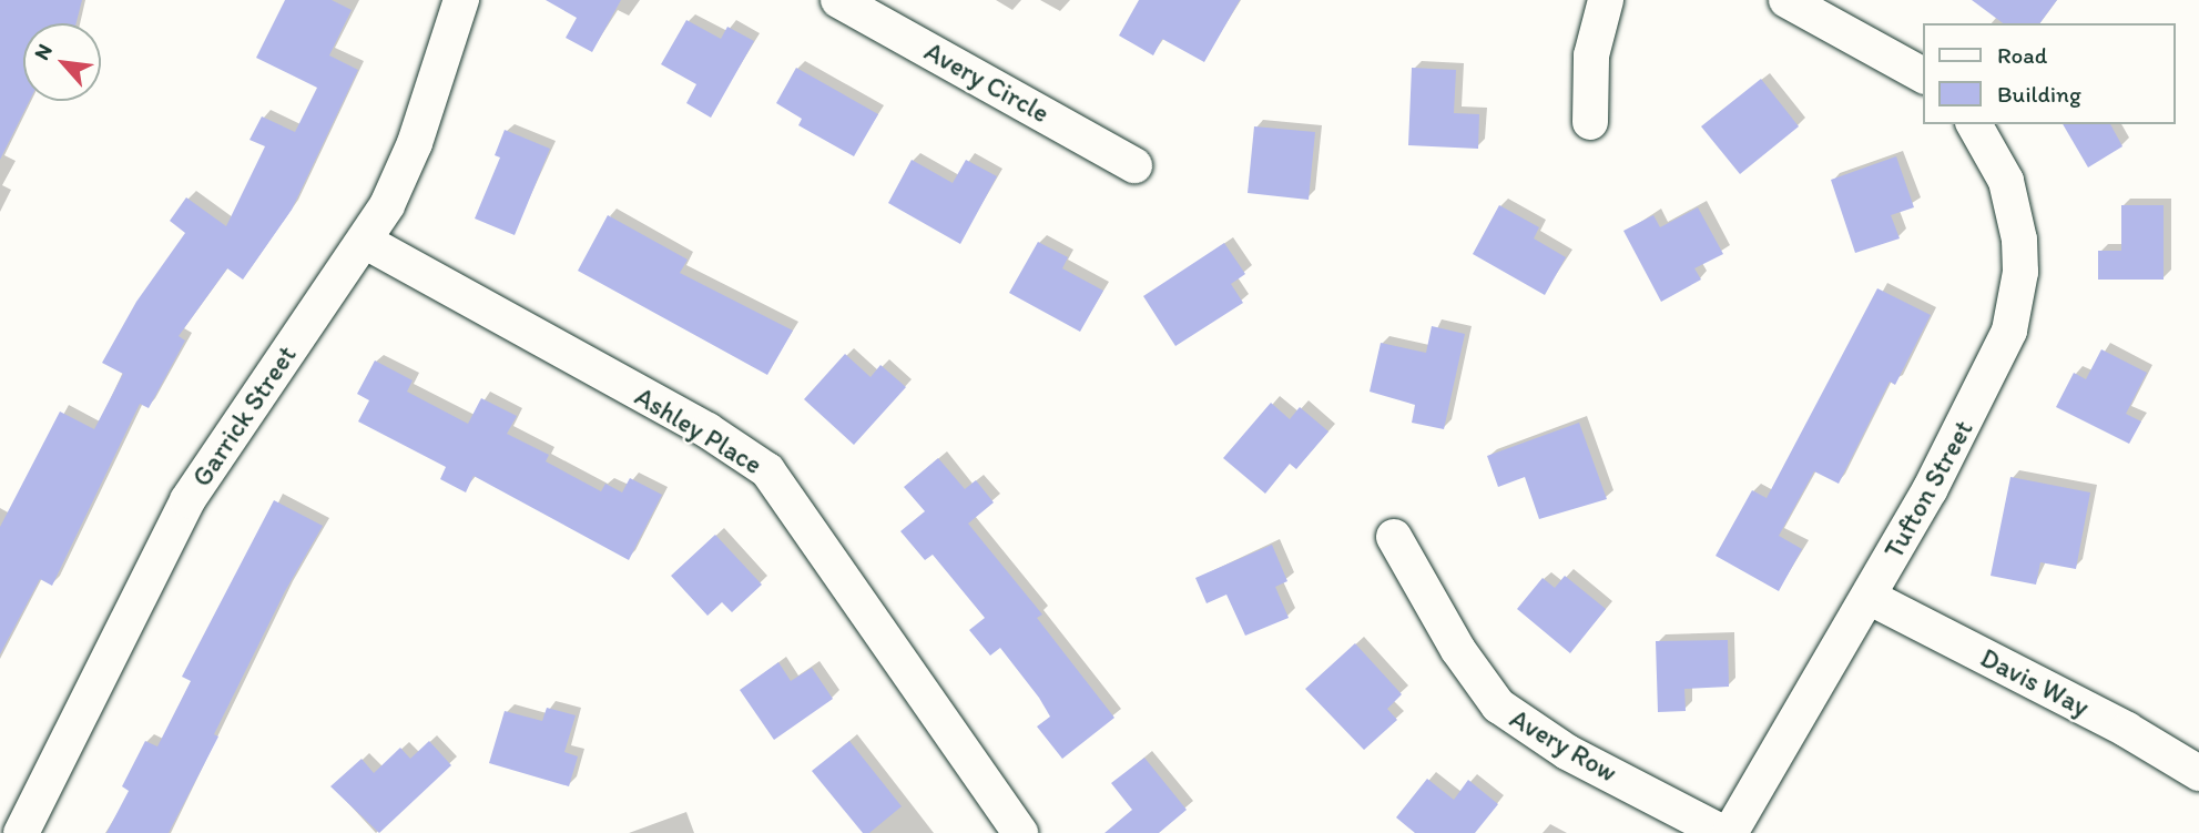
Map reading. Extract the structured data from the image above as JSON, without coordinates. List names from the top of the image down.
{
  "streets": {
    "street": [
      "Avery Circle",
      "Garrick Street",
      "Ashley Place",
      "Tufton Street",
      "Davis Way",
      "Avery Row"
    ]
  },
  "crossings": [
    ["Garrick Street", "Ashley Place"],
    ["Tufton Street", "Davis Way"]
  ],
  "legend": ["Road", "Building"],
  "north": "top left"
}
